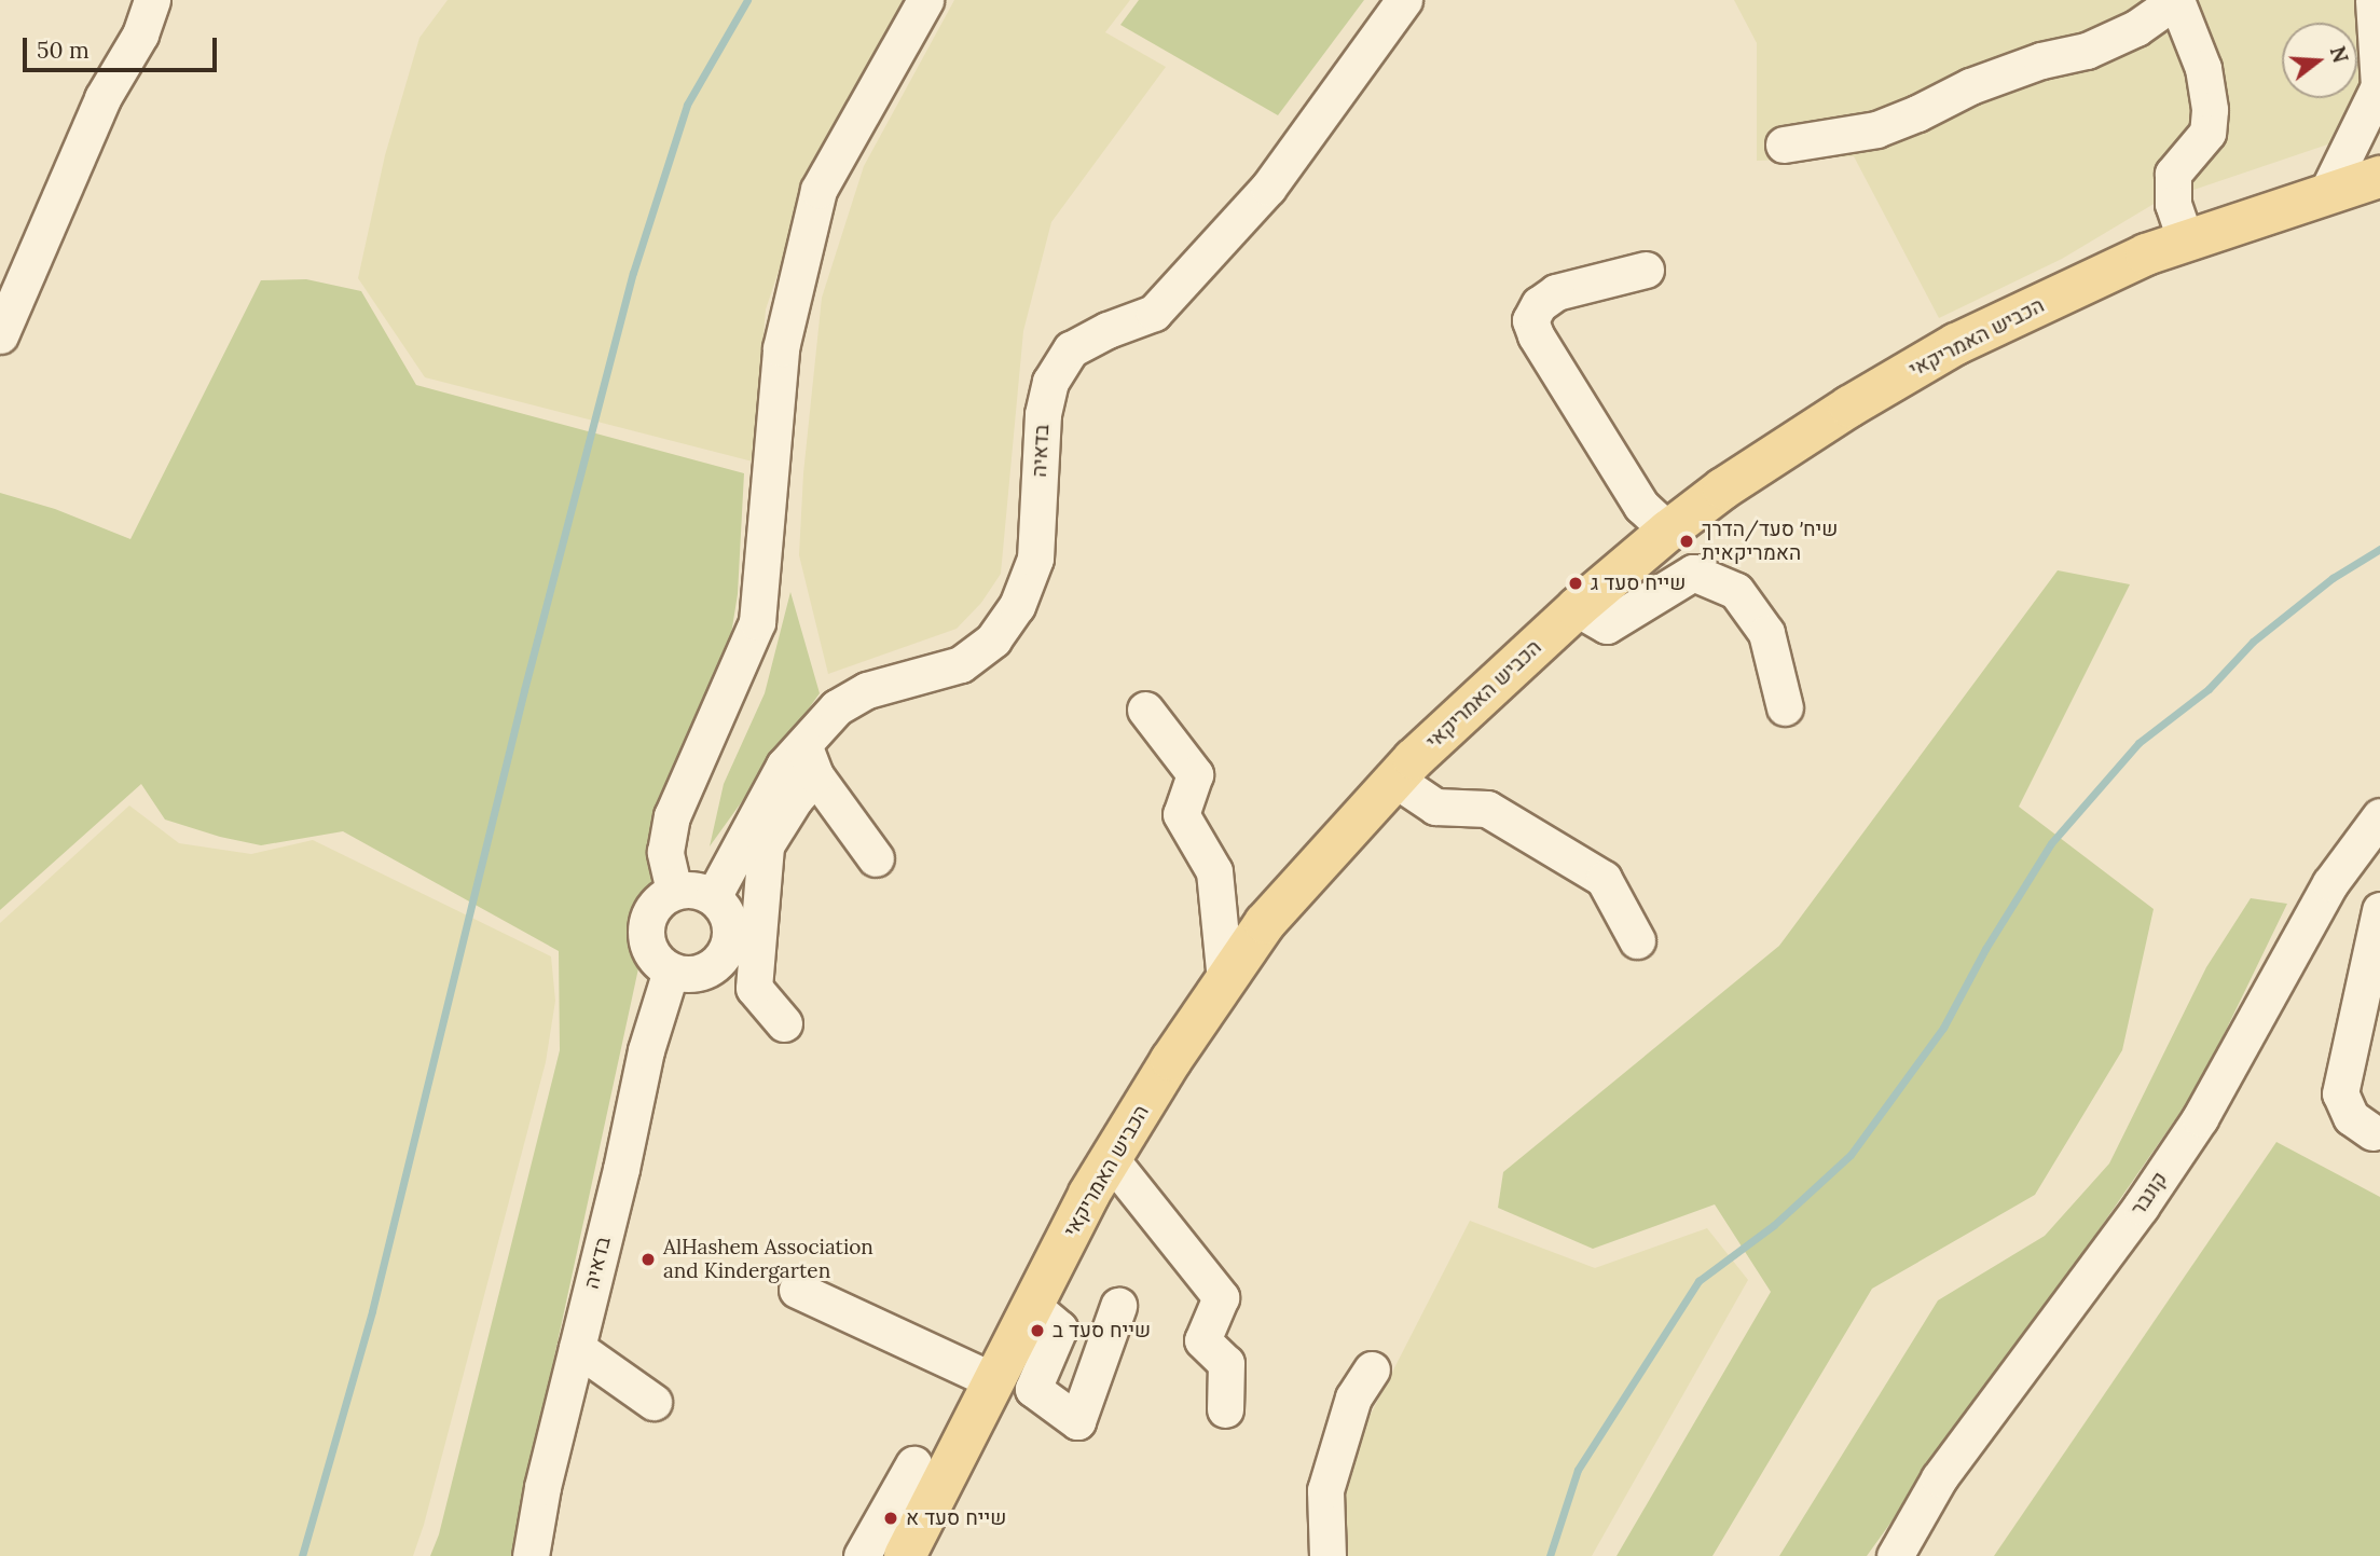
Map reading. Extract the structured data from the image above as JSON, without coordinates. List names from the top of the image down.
{
  "streets": {
    "main road": ["הכביש האמריקאי"],
    "street": ["בדאיה", "קונבר"]
  },
  "places": [
    "שיח׳ סעד/הדרך האמריקאית",
    "שייח סעד ג",
    "AlHashem Association and Kindergarten",
    "שייח סעד ב",
    "שייח סעד א"
  ],
  "scale_bar": "50 m",
  "north": "right"
}
